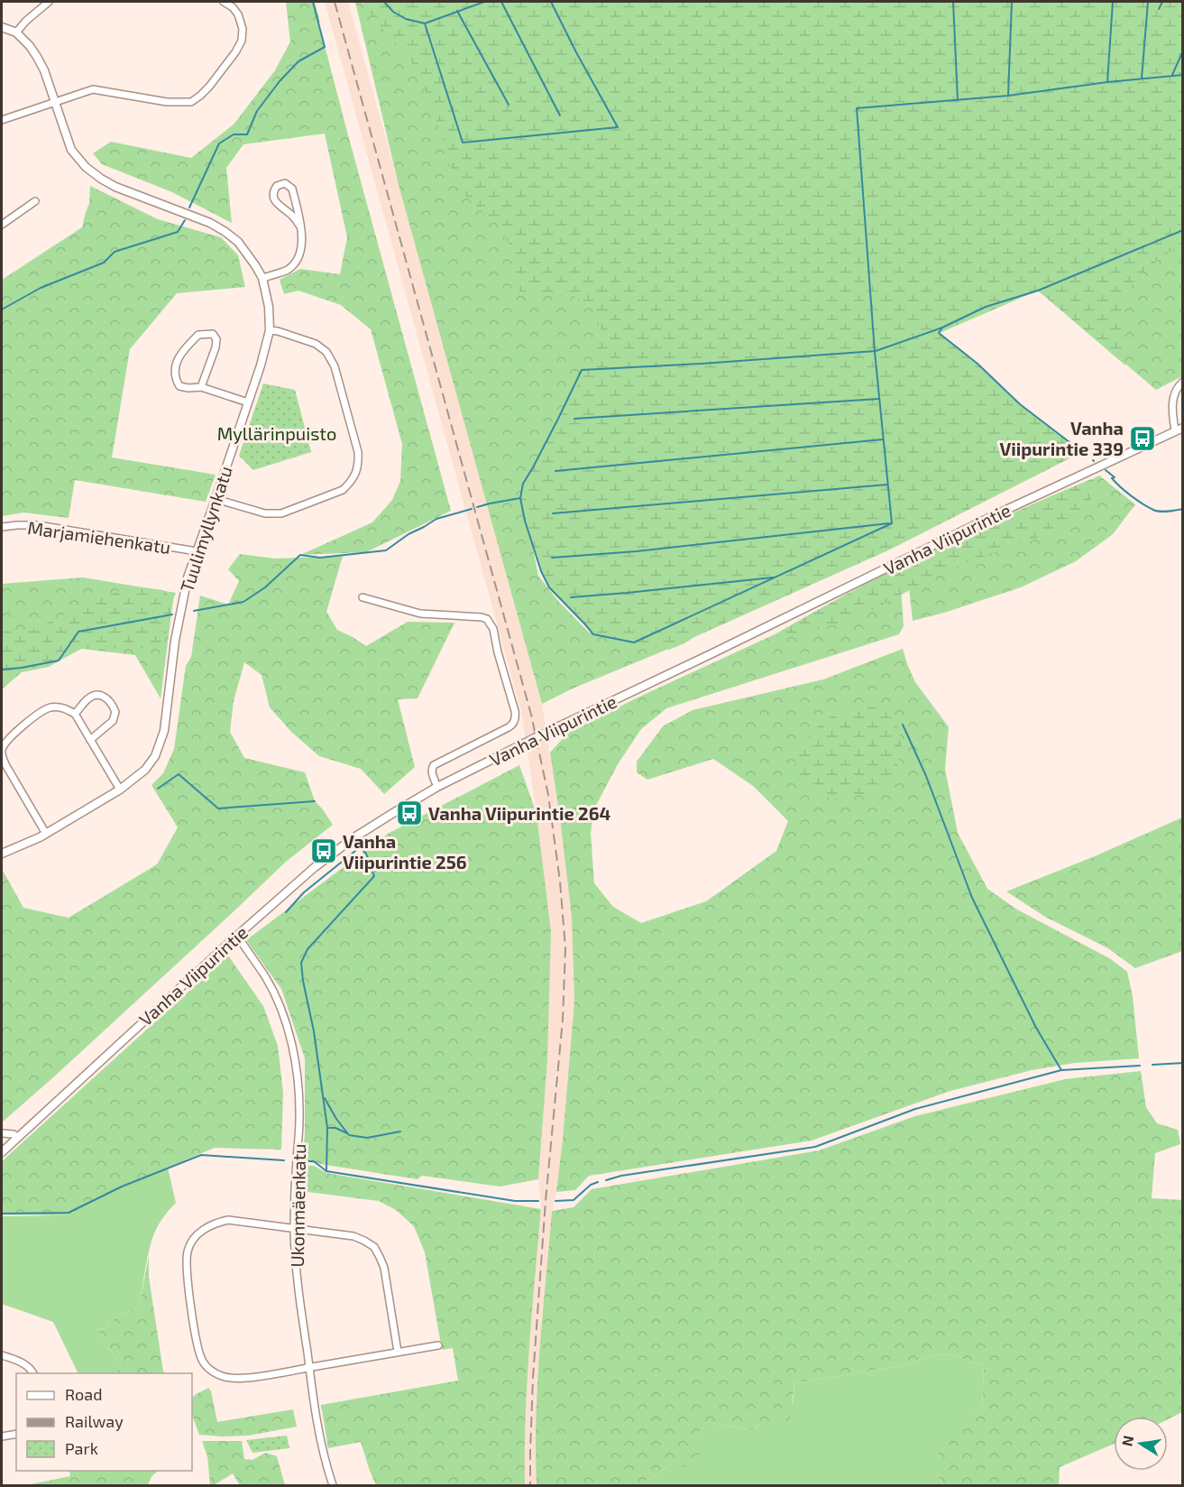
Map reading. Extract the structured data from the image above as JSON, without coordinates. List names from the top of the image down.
{
  "streets": {
    "street": [
      "Tuulimyllynkatu",
      "Marjamiehenkatu",
      "Vanha Viipurintie",
      "Ukonmäenkatu"
    ]
  },
  "crossings": [
    ["Tuulimyllynkatu", "Marjamiehenkatu"],
    ["Vanha Viipurintie", "Ukonmäenkatu"]
  ],
  "parks": ["Myllärinpuisto"],
  "places": {
    "bus stop": ["Vanha Viipurintie 339", "Vanha Viipurintie 264", "Vanha Viipurintie 256"]
  },
  "legend": ["Road", "Railway", "Park"],
  "north": "left"
}
